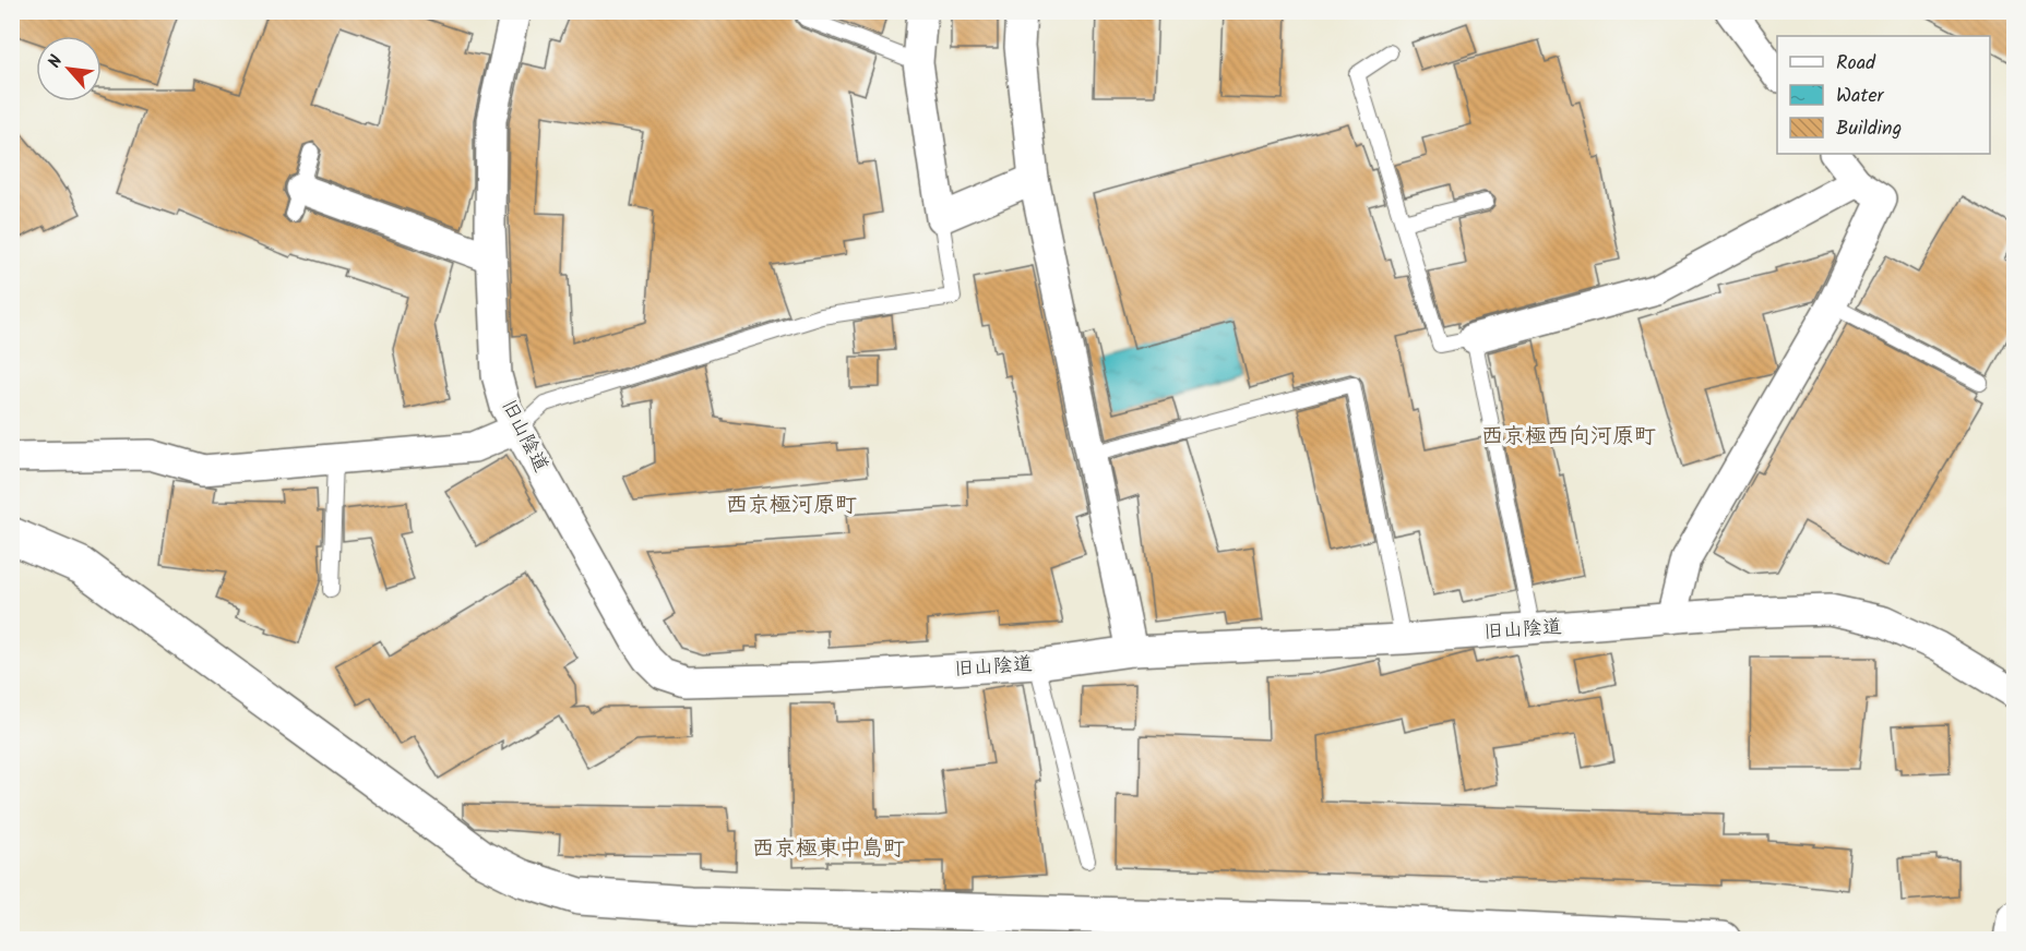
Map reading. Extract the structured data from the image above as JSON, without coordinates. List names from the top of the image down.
{
  "streets": {
    "street": ["旧山陰道"]
  },
  "districts": ["西京極西向河原町", "西京極河原町", "西京極東中島町"],
  "legend": ["Road", "Water", "Building"],
  "north": "top left"
}
